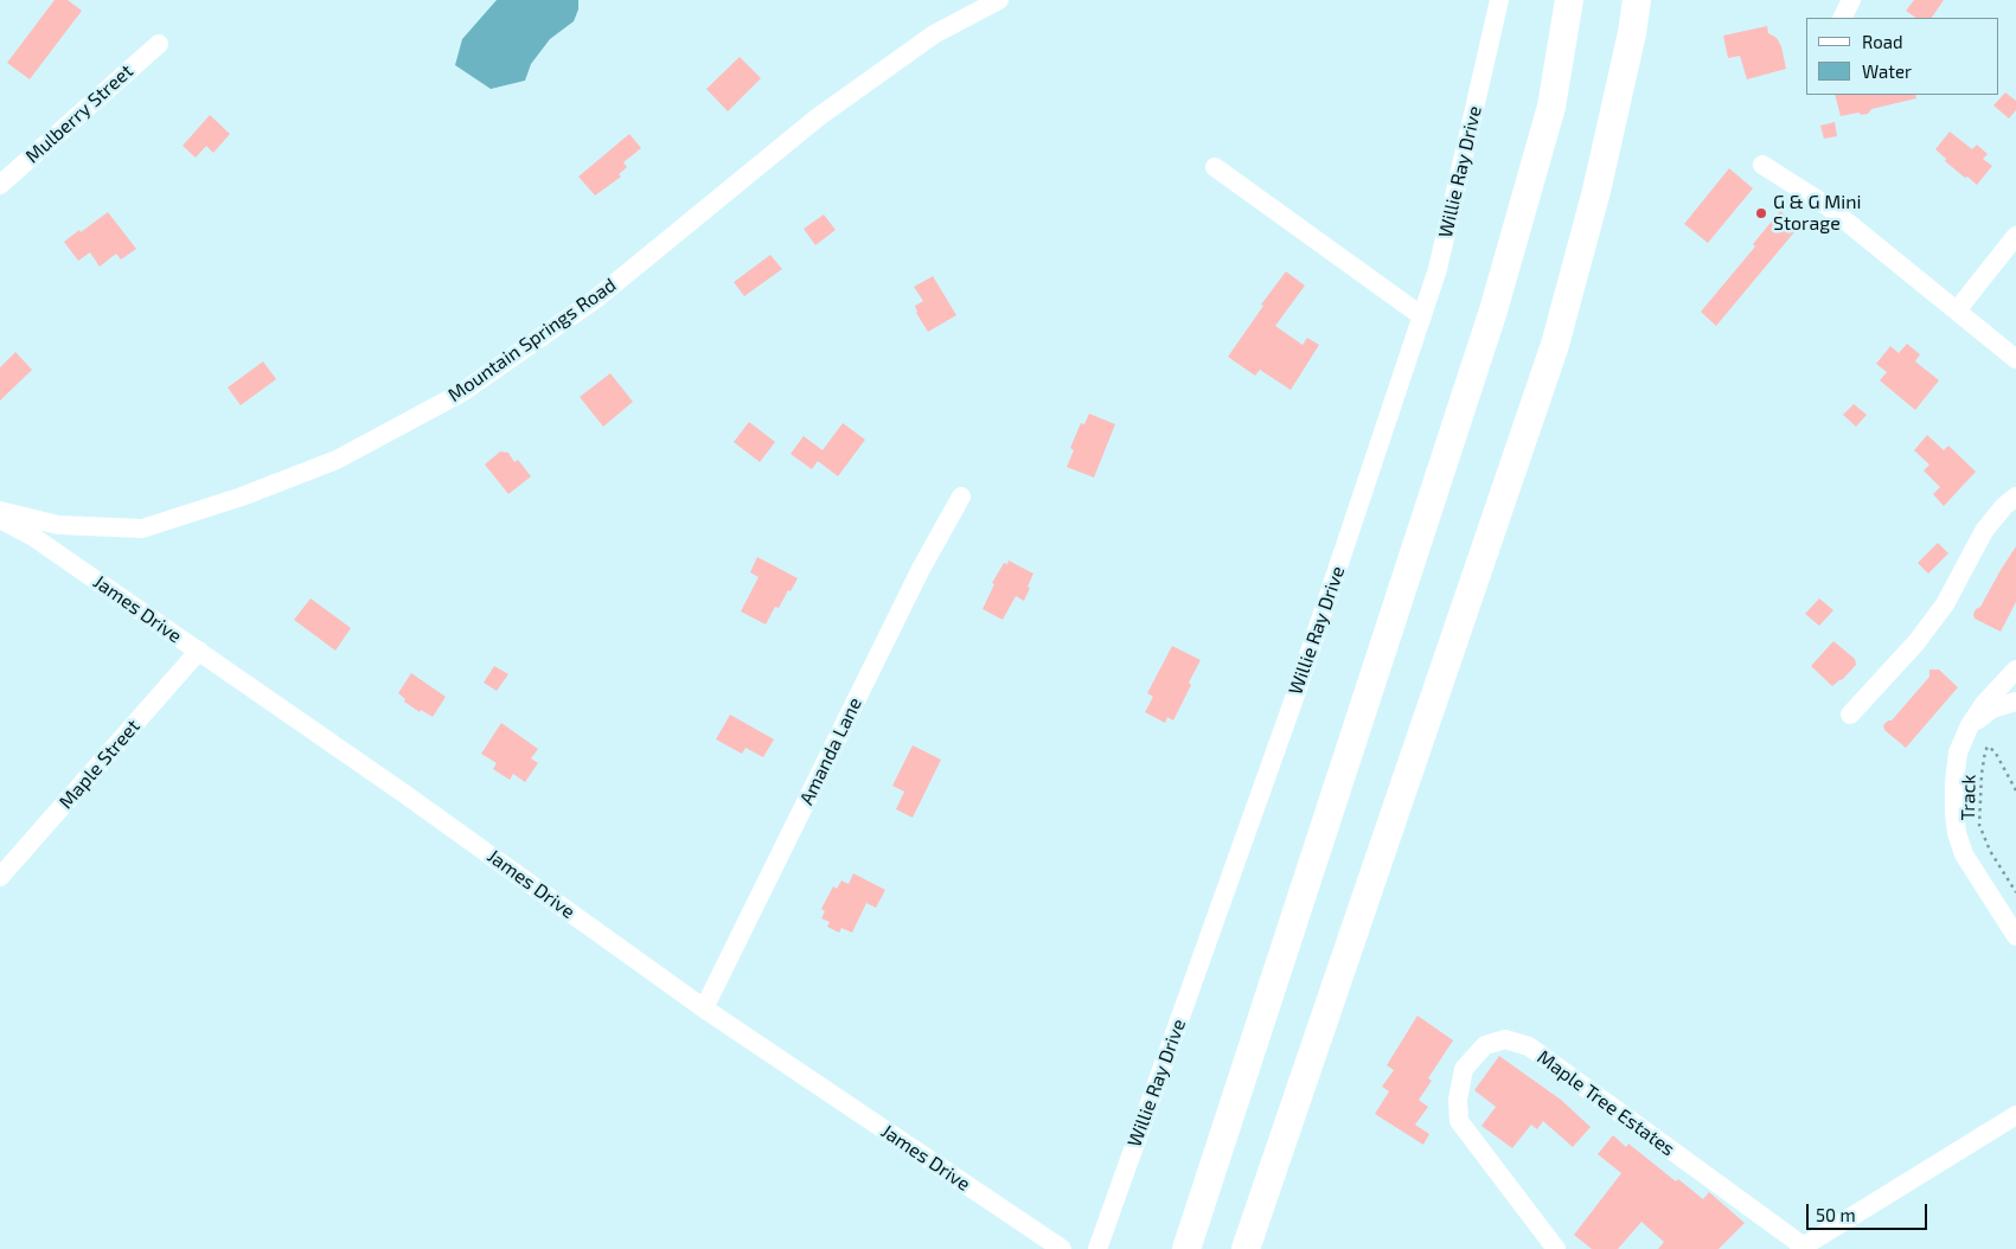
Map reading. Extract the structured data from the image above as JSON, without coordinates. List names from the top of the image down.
{
  "streets": {
    "street": [
      "Mulberry Street",
      "Willie Ray Drive",
      "Mountain Springs Road",
      "James Drive",
      "Amanda Lane",
      "Maple Street",
      "Maple Tree Estates"
    ],
    "path": ["Track"]
  },
  "crossings": [
    ["James Drive", "Amanda Lane"],
    ["James Drive", "Maple Street"]
  ],
  "places": ["G & G Mini Storage"],
  "legend": ["Road", "Water"],
  "scale_bar": "50 m"
}
